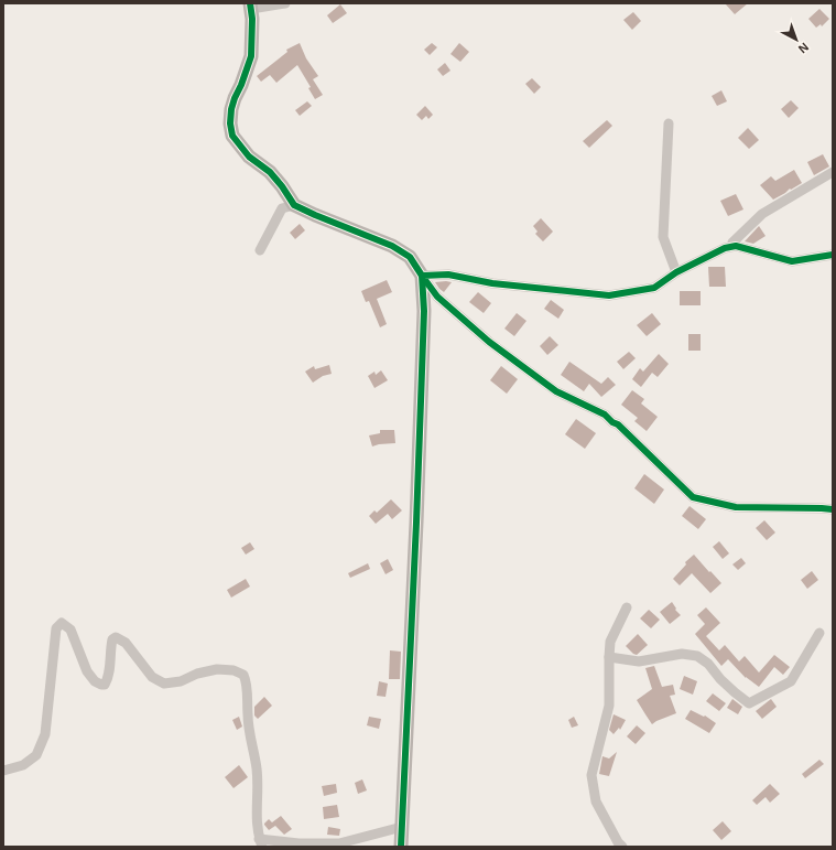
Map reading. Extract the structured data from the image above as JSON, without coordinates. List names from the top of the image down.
{
  "north": "bottom right"
}
